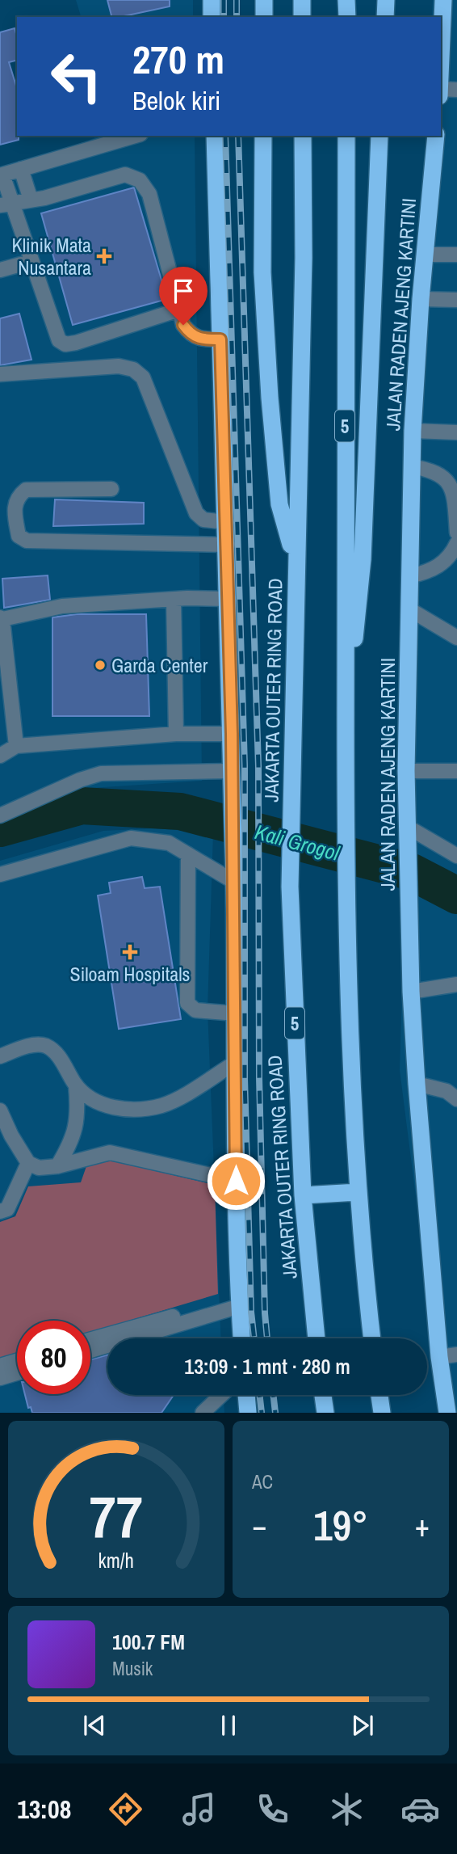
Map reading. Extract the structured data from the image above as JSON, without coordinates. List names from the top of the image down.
{
  "streets": {
    "highway": ["JALAN RADEN AJENG KARTINI", "5", "JAKARTA OUTER RING ROAD"]
  },
  "water": ["Kali Grogol"],
  "places": {
    "health": ["Klinik Mata Nusantara", "Siloam Hospitals"],
    "other": ["Garda Center"]
  },
  "page": {
    "turn": ["270 m", "Belok kiri"],
    "limit": "80",
    "trip": "13:09 · 1 mnt · 280 m",
    "tile": "AC",
    "heat": ["−", "19°", "+"],
    "song": ["100.7 FM", "Musik"],
    "tabs": "13:08",
    "gauge": ["77", "km/h"]
  }
}
